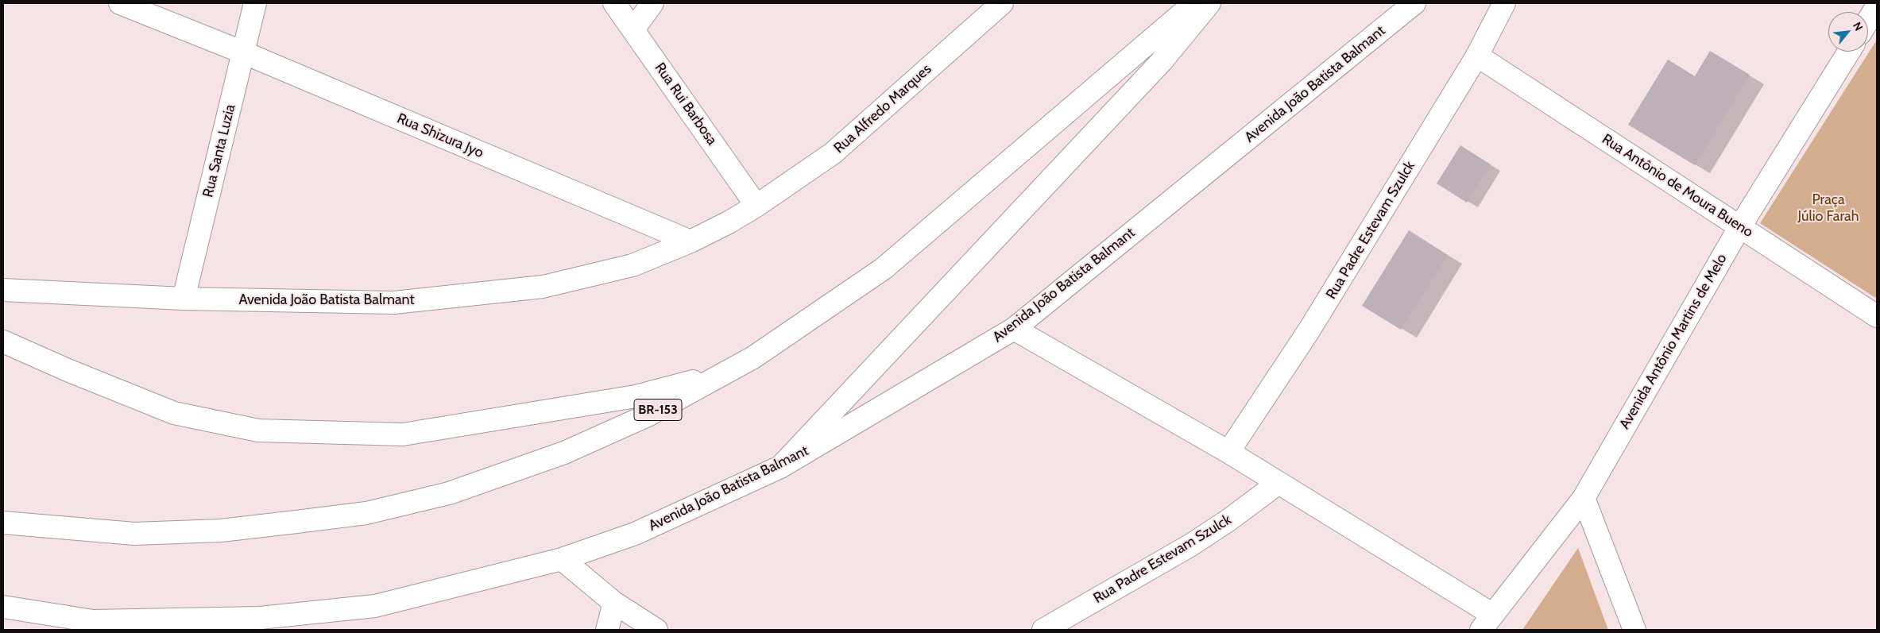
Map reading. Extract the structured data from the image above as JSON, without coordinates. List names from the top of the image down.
{
  "streets": {
    "main road": [
      "Avenida João Batista Balmant",
      "Rua Rui Barbosa",
      "Rua Alfredo Marques",
      "Rua Shizura Jyo",
      "Rua Santa Luzia",
      "Rua Antônio de Moura Bueno",
      "Rua Padre Estevam Szulck",
      "Avenida Antônio Martins de Melo",
      "BR-153"
    ]
  },
  "crossings": [
    ["Avenida João Batista Balmant", "Rua Shizura Jyo"],
    ["Avenida João Batista Balmant", "Rua Santa Luzia"],
    ["Rua Rui Barbosa", "Rua Alfredo Marques"],
    ["Rua Shizura Jyo", "Rua Santa Luzia"],
    ["Rua Antônio de Moura Bueno", "Rua Padre Estevam Szulck"],
    ["Rua Antônio de Moura Bueno", "Avenida Antônio Martins de Melo"]
  ],
  "parks": ["Praça Júlio Farah"],
  "north": "top right"
}
